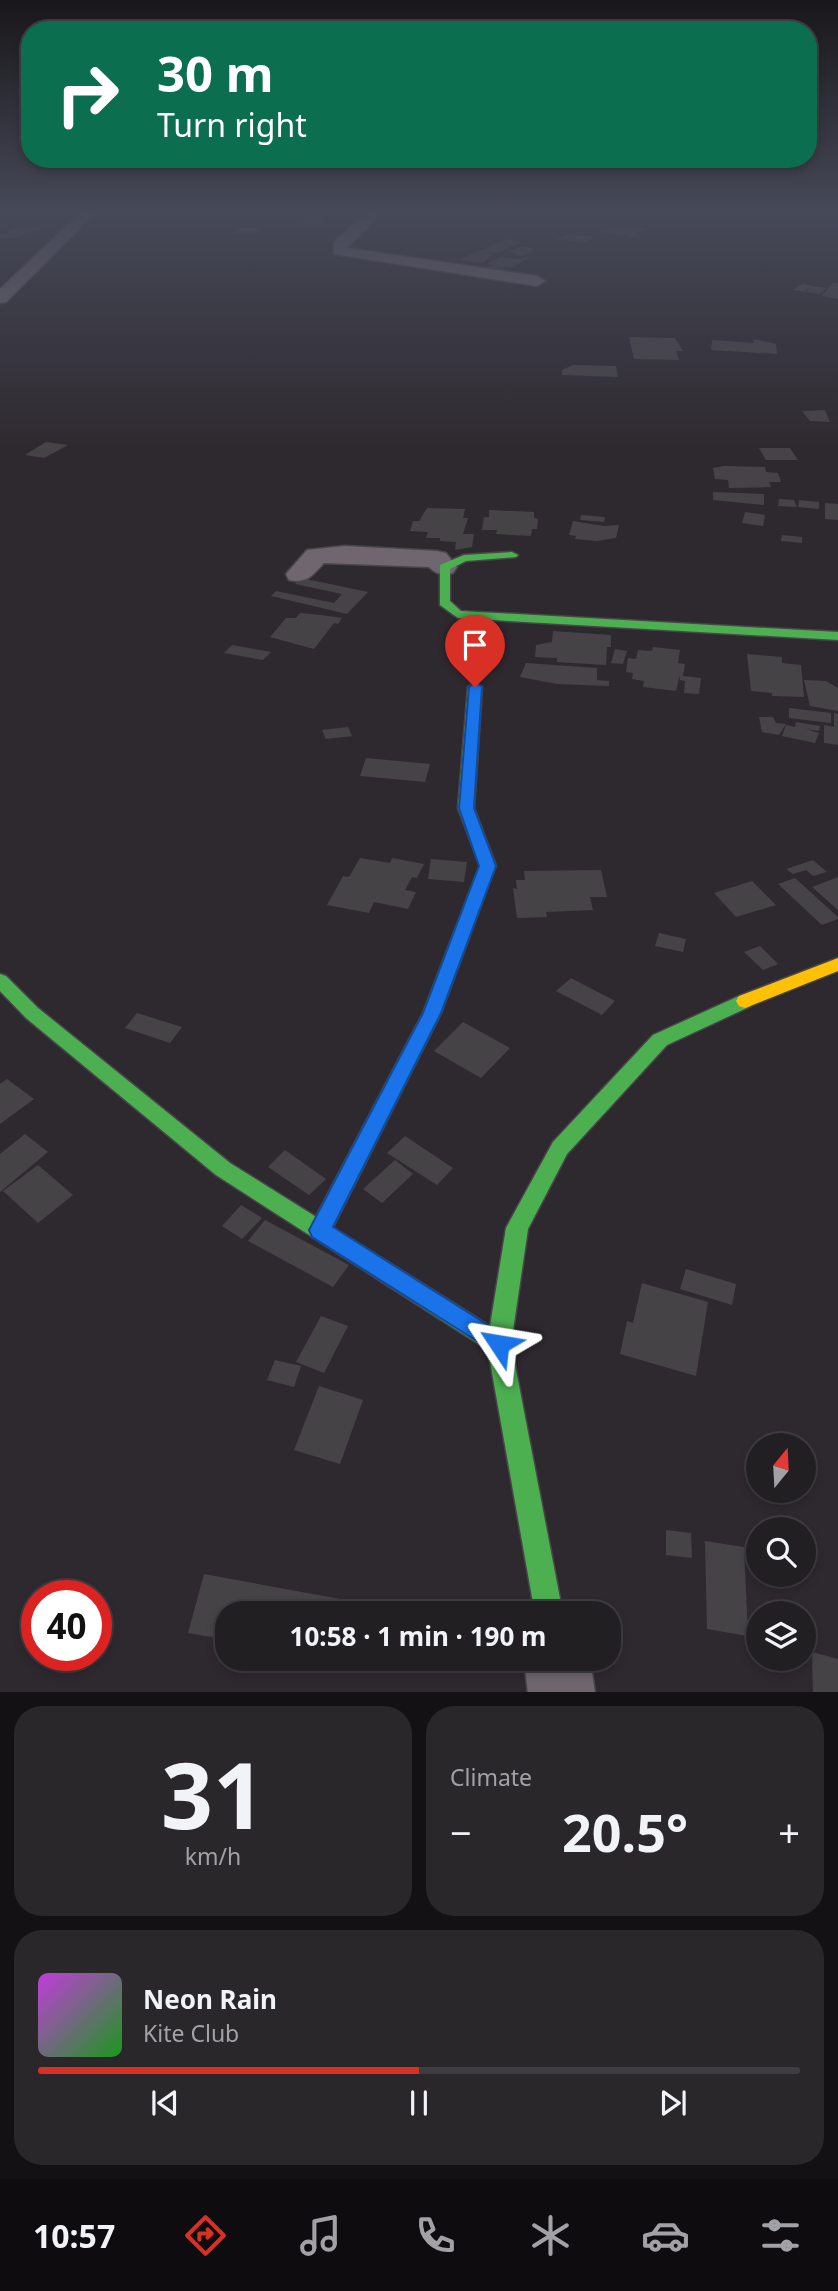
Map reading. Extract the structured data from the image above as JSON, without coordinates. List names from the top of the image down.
{
  "north": "top",
  "page": {
    "turn": ["30 m", "Turn right"],
    "limit": "40",
    "trip": "10:58 · 1 min · 190 m",
    "tile": [
      ["31", "km/h"],
      "Climate"
    ],
    "heat": ["−", "20.5°", "+"],
    "song": ["Neon Rain", "Kite Club"],
    "tabs": "10:57"
  }
}
